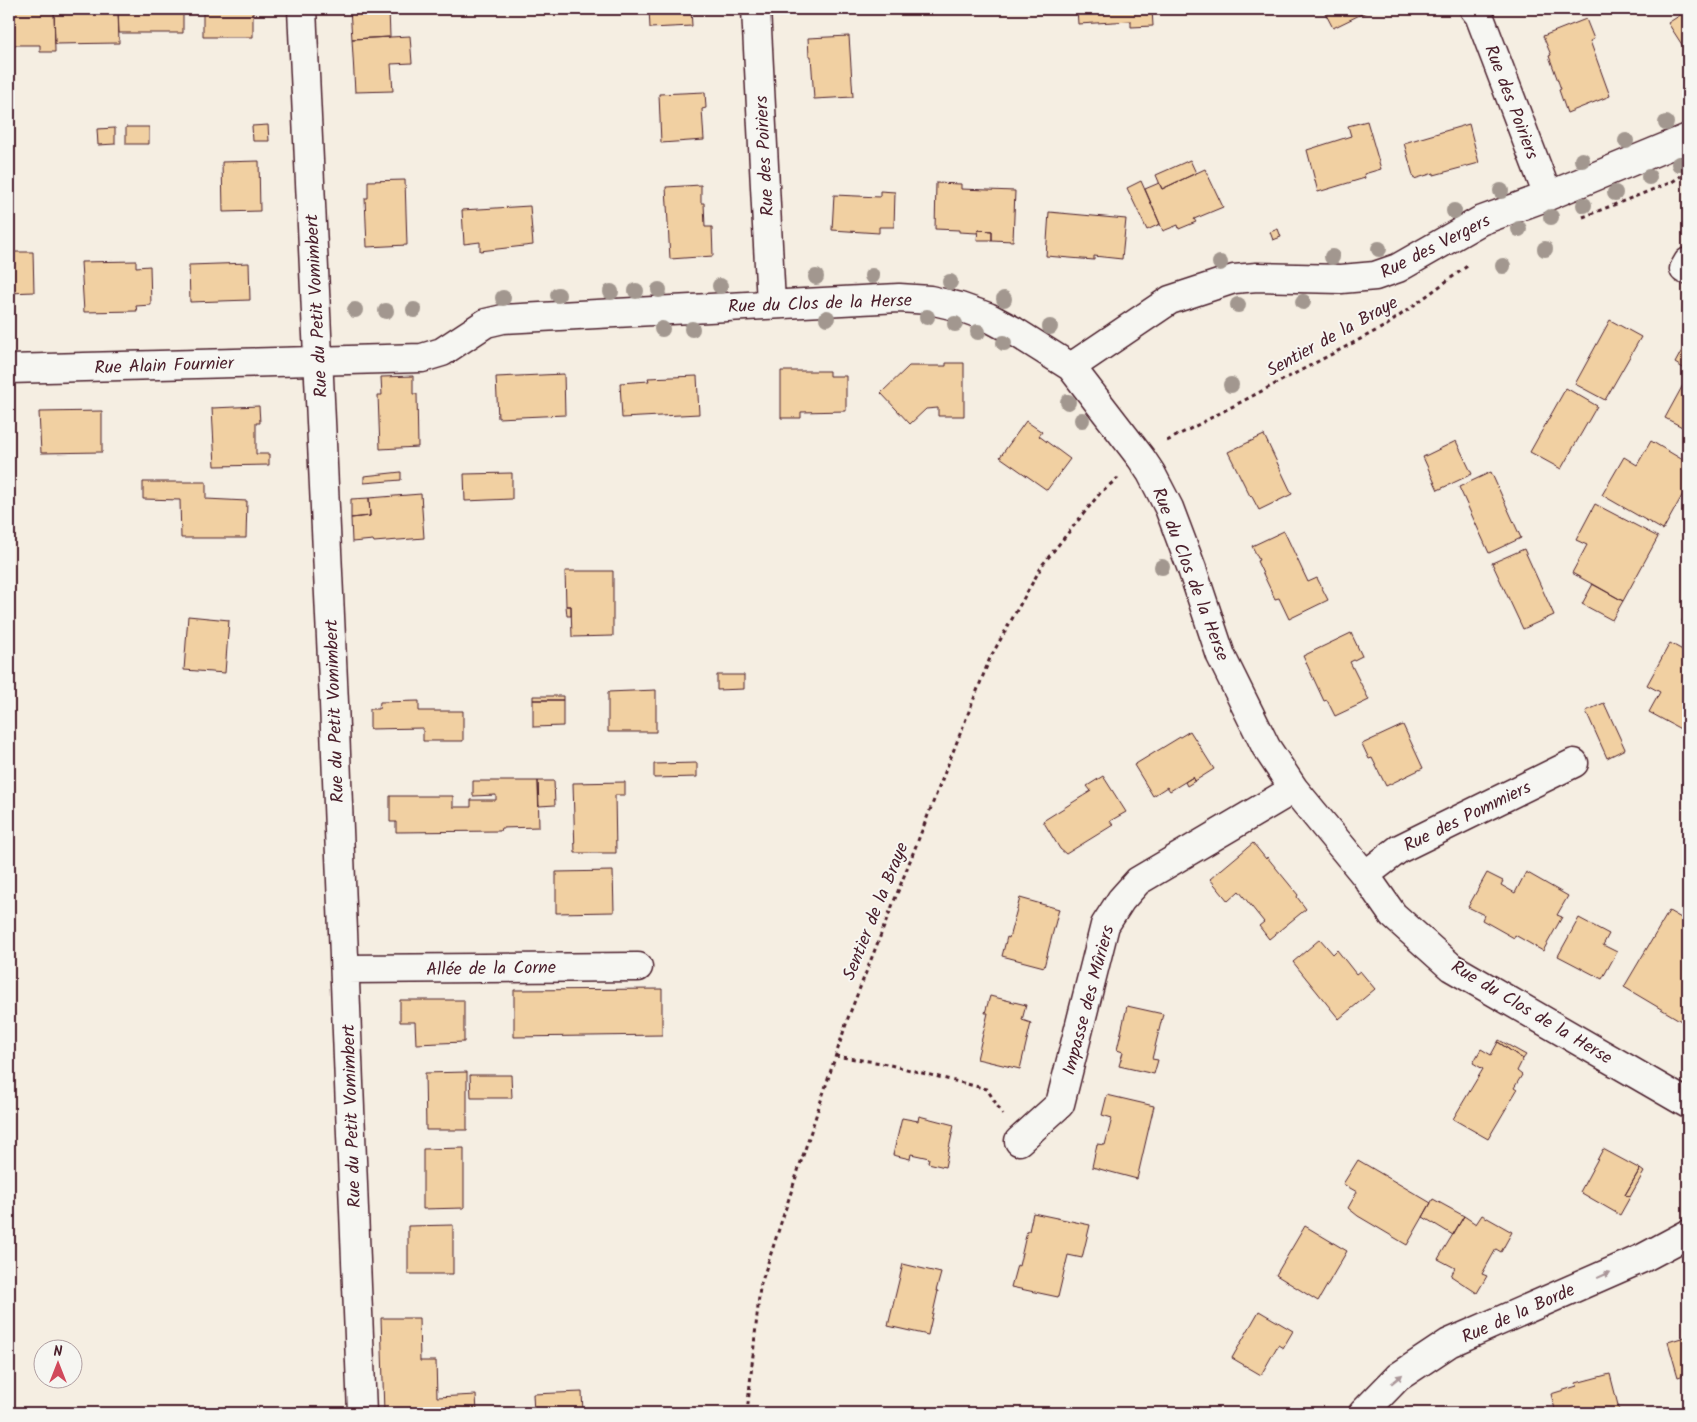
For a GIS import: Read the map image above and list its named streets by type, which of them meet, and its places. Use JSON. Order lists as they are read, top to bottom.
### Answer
{
  "streets": {
    "street": [
      "Rue des Poiriers",
      "Rue des Vergers",
      "Rue du Clos de la Herse",
      "Rue du Petit Vomimbert",
      "Rue Alain Fournier",
      "Rue des Pommiers",
      "Allée de la Corne",
      "Impasse des Mûriers",
      "Rue de la Borde"
    ],
    "path": ["Sentier de la Braye"]
  },
  "crossings": [
    ["Rue des Poiriers", "Rue des Vergers"],
    ["Rue des Poiriers", "Rue du Clos de la Herse"],
    ["Rue des Vergers", "Rue du Clos de la Herse"],
    ["Rue du Clos de la Herse", "Rue du Petit Vomimbert"],
    ["Rue du Clos de la Herse", "Rue Alain Fournier"],
    ["Rue du Clos de la Herse", "Rue des Pommiers"],
    ["Rue du Clos de la Herse", "Impasse des Mûriers"],
    ["Rue du Petit Vomimbert", "Rue Alain Fournier"],
    ["Rue du Petit Vomimbert", "Allée de la Corne"]
  ],
  "one_way": ["Rue de la Borde"],
  "north": "top"
}
